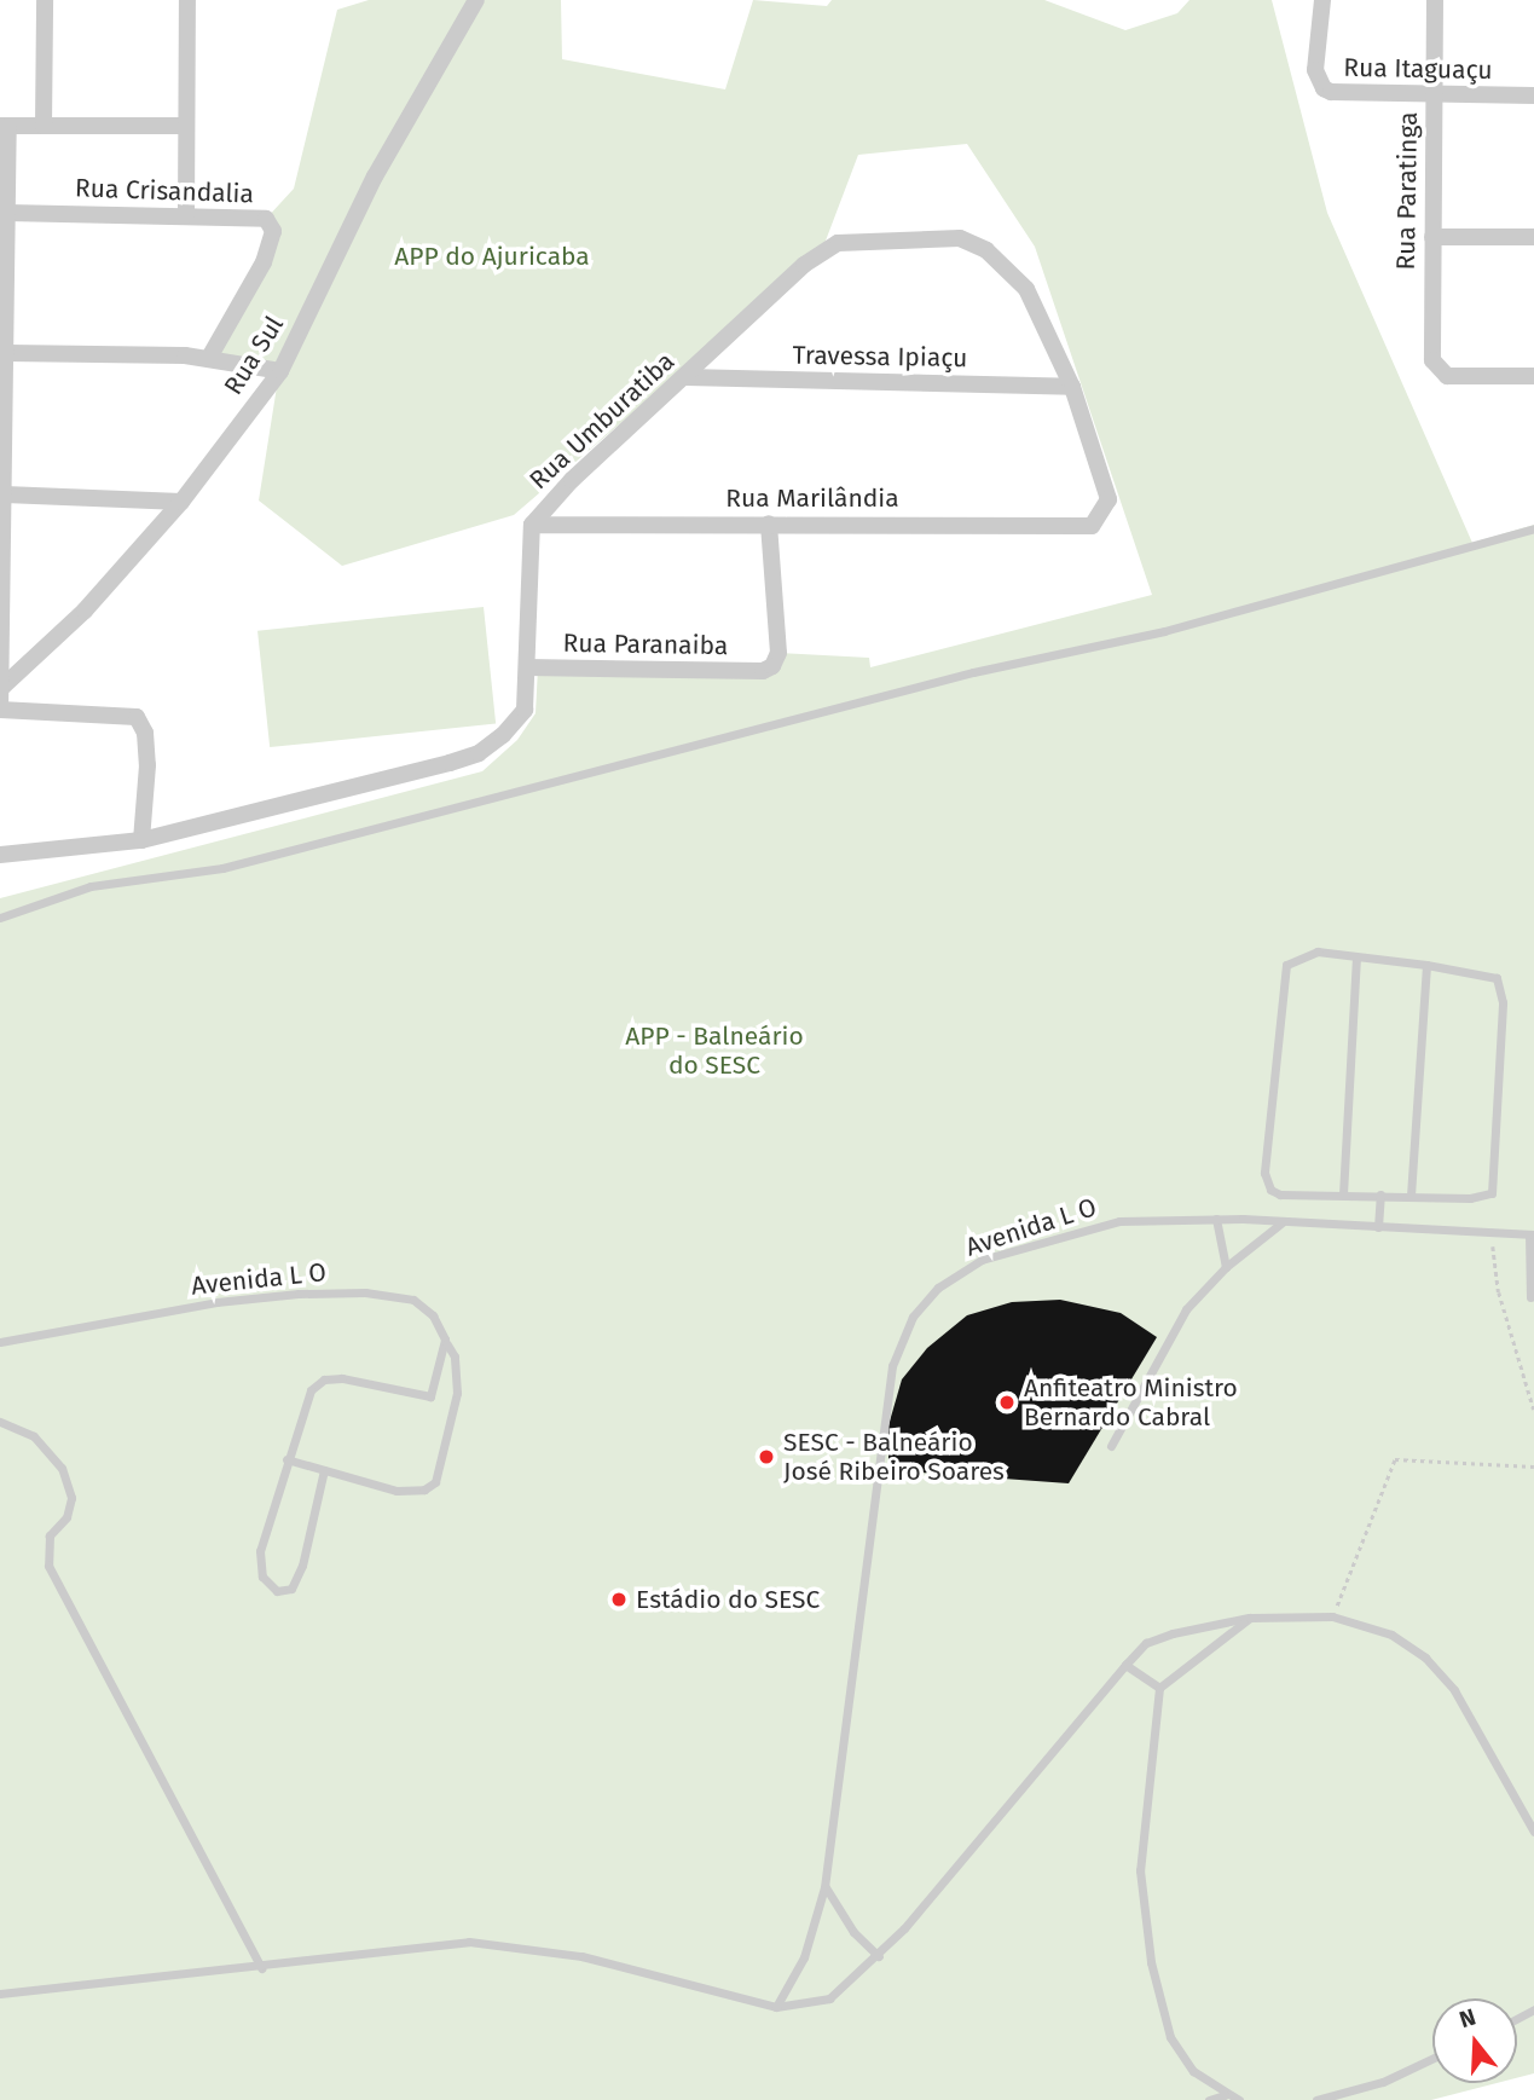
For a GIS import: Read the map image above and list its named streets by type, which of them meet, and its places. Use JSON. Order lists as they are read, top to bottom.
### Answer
{
  "streets": {
    "street": [
      "Rua Itaguaçu",
      "Rua Crisandalia",
      "Rua Paratinga",
      "Rua Sul",
      "Travessa Ipiaçu",
      "Rua Umburatiba",
      "Rua Marilândia",
      "Rua Paranaiba"
    ],
    "lane": ["Avenida L O"]
  },
  "crossings": [
    ["Rua Itaguaçu", "Rua Paratinga"],
    ["Travessa Ipiaçu", "Rua Umburatiba"],
    ["Rua Umburatiba", "Rua Marilândia"],
    ["Rua Umburatiba", "Rua Paranaiba"],
    ["Rua Marilândia", "Rua Paranaiba"]
  ],
  "parks": ["APP do Ajuricaba", "APP - Balneário do SESC"],
  "places": ["Anfiteatro Ministro Bernardo Cabral", "SESC - Balneário José Ribeiro Soares", "Estádio do SESC"],
  "north": "top"
}
